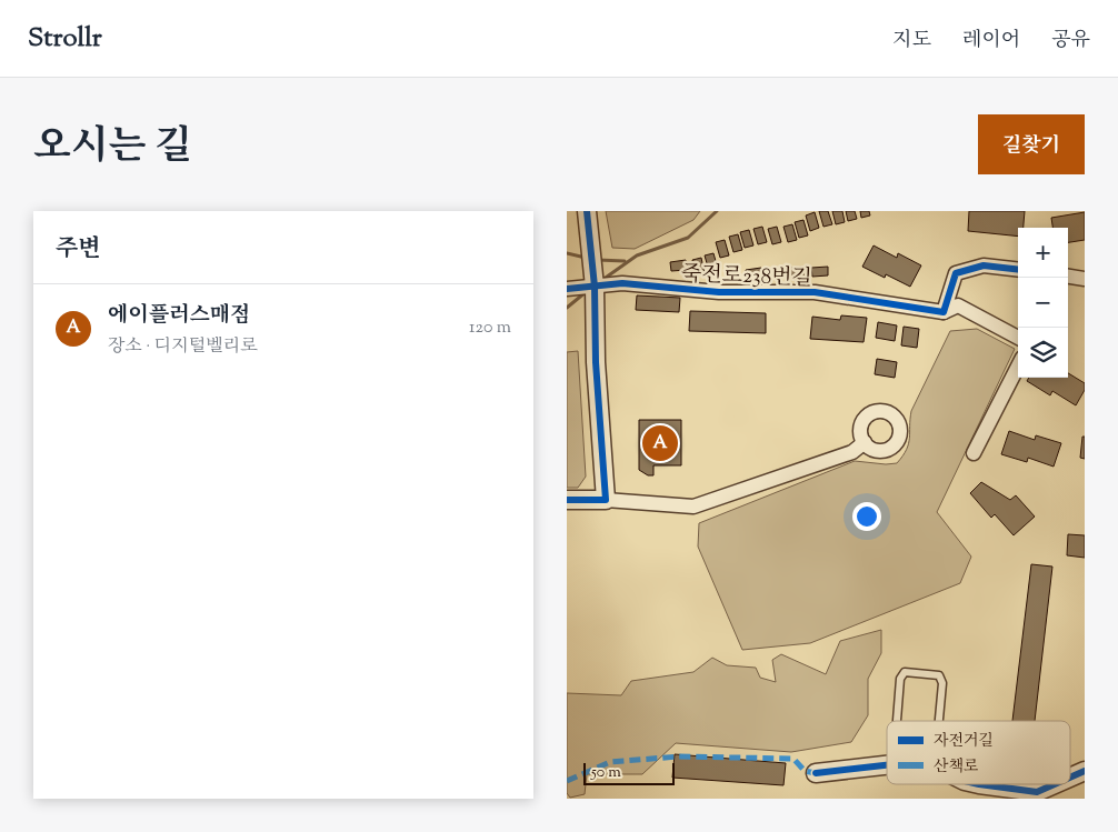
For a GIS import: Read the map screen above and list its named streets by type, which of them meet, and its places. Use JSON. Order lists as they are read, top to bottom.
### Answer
{
  "streets": {
    "street": ["죽전로238번길"]
  },
  "legend": ["자전거길", "산책로"],
  "scale_bar": "50 m",
  "page": {
    "header": "Strollr",
    "nav": ["지도", "레이어", "공유"],
    "title": "오시는 길",
    "buttons": "길찾기",
    "heading": "주변",
    "map_buttons": ["+", "−"],
    "list": [
      {
        "mark": "A",
        "name": "에이플러스매점",
        "note": "장소 · 디지털벨리로",
        "value": "120 m"
      }
    ],
    "pins": "A",
    "scale": "50 m"
  }
}
